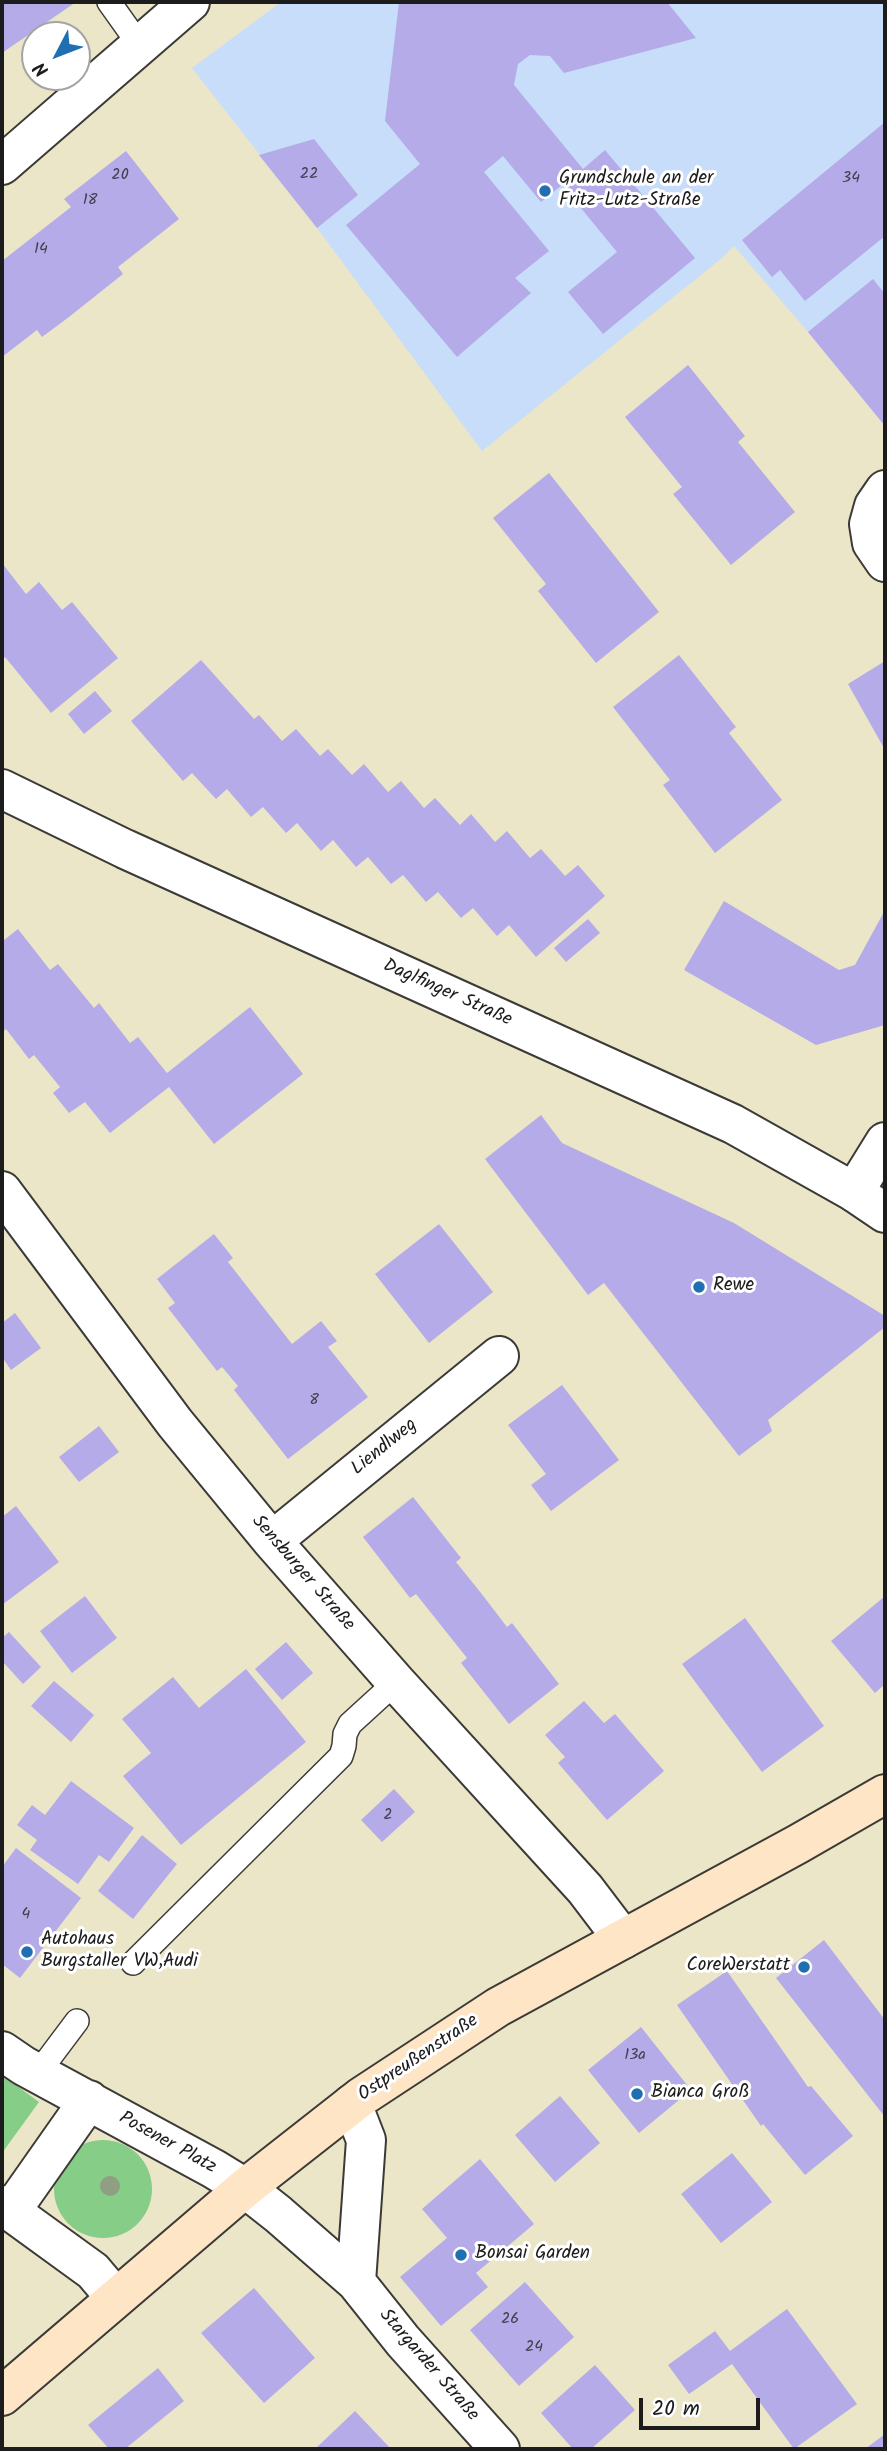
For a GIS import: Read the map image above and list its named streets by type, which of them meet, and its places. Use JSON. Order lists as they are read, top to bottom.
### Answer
{
  "streets": {
    "main road": ["Ostpreußenstraße"],
    "street": [
      "Daglfinger Straße",
      "Liendlweg",
      "Sensburger Straße",
      "Posener Platz",
      "Stargarder Straße"
    ]
  },
  "crossings": [
    ["Liendlweg", "Sensburger Straße"],
    ["Sensburger Straße", "Ostpreußenstraße"],
    ["Ostpreußenstraße", "Posener Platz"],
    ["Ostpreußenstraße", "Stargarder Straße"],
    ["Posener Platz", "Stargarder Straße"]
  ],
  "places": [
    "Grundschule an der Fritz-Lutz-Straße",
    "Rewe",
    "Autohaus Burgstaller VW,Audi",
    "CoreWerstatt",
    "Bianca Groß",
    "Bonsai Garden"
  ],
  "house_numbers": [
    "22",
    "20",
    "34",
    "18",
    "14",
    "8",
    "2",
    "4",
    "13a",
    "26",
    "24"
  ],
  "scale_bar": "20 m",
  "north": "bottom left"
}
